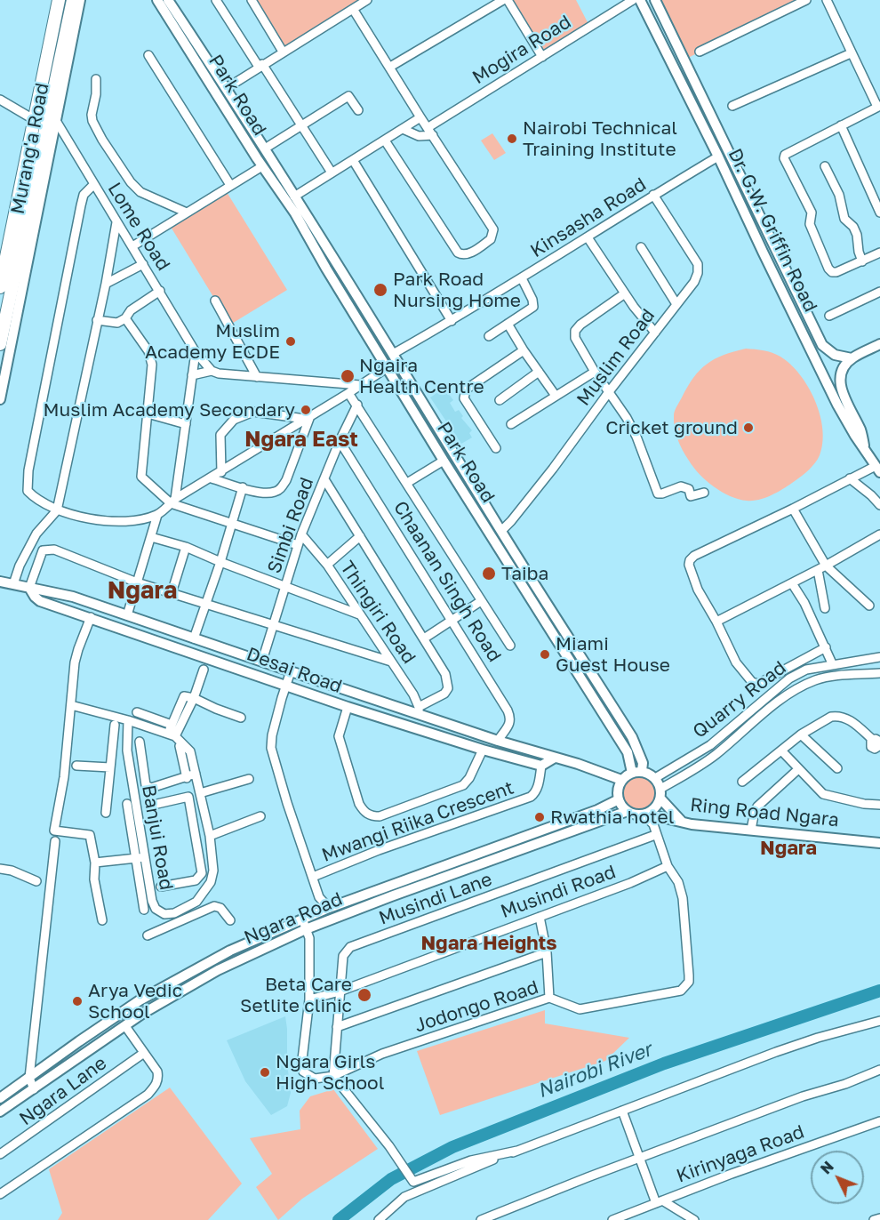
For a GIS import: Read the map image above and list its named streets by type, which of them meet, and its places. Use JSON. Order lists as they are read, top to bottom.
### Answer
{
  "streets": {
    "highway": ["Murang'a Road"],
    "main road": [
      "Park Road",
      "Dr. G.W. Griffin Road",
      "Desai Road",
      "Ring Road Ngara",
      "Ngara Road"
    ],
    "street": [
      "Mogira Road",
      "Kinsasha Road",
      "Lome Road",
      "Muslim Road",
      "Simbi Road",
      "Chaanan Singh Road",
      "Thingiri Road",
      "Quarry Road",
      "Mwangi Riika Crescent",
      "Banjui Road",
      "Musindi Road",
      "Musindi Lane",
      "Jodongo Road",
      "Ngara Lane",
      "Kirinyaga Road"
    ]
  },
  "crossings": [
    ["Park Road", "Kinsasha Road"],
    ["Park Road", "Muslim Road"],
    ["Park Road", "Desai Road"],
    ["Park Road", "Quarry Road"],
    ["Park Road", "Ring Road Ngara"],
    ["Park Road", "Ngara Road"],
    ["Murang'a Road", "Lome Road"],
    ["Kinsasha Road", "Dr. G.W. Griffin Road"],
    ["Kinsasha Road", "Muslim Road"],
    ["Simbi Road", "Chaanan Singh Road"],
    ["Simbi Road", "Thingiri Road"],
    ["Simbi Road", "Desai Road"],
    ["Chaanan Singh Road", "Desai Road"],
    ["Thingiri Road", "Desai Road"],
    ["Desai Road", "Quarry Road"],
    ["Desai Road", "Ring Road Ngara"],
    ["Desai Road", "Mwangi Riika Crescent"],
    ["Desai Road", "Ngara Road"],
    ["Quarry Road", "Ring Road Ngara"],
    ["Quarry Road", "Ngara Road"],
    ["Ring Road Ngara", "Ngara Road"],
    ["Musindi Road", "Musindi Lane"],
    ["Musindi Road", "Jodongo Road"],
    ["Musindi Lane", "Jodongo Road"],
    ["Ngara Road", "Jodongo Road"]
  ],
  "districts": [
    "Ngara East",
    "Ngara",
    "Ngara",
    "Ngara Heights"
  ],
  "water": ["Nairobi River"],
  "places": [
    "Nairobi Technical Training Institute",
    "Park Road Nursing Home",
    "Muslim Academy ECDE",
    "Ngaira Health Centre",
    "Muslim Academy Secondary",
    "Cricket ground",
    "Taiba",
    "Miami Guest House",
    "Rwathia hotel",
    "Beta Care Setlite clinic",
    "Arya Vedic School",
    "Ngara Girls High School"
  ],
  "north": "top left"
}
